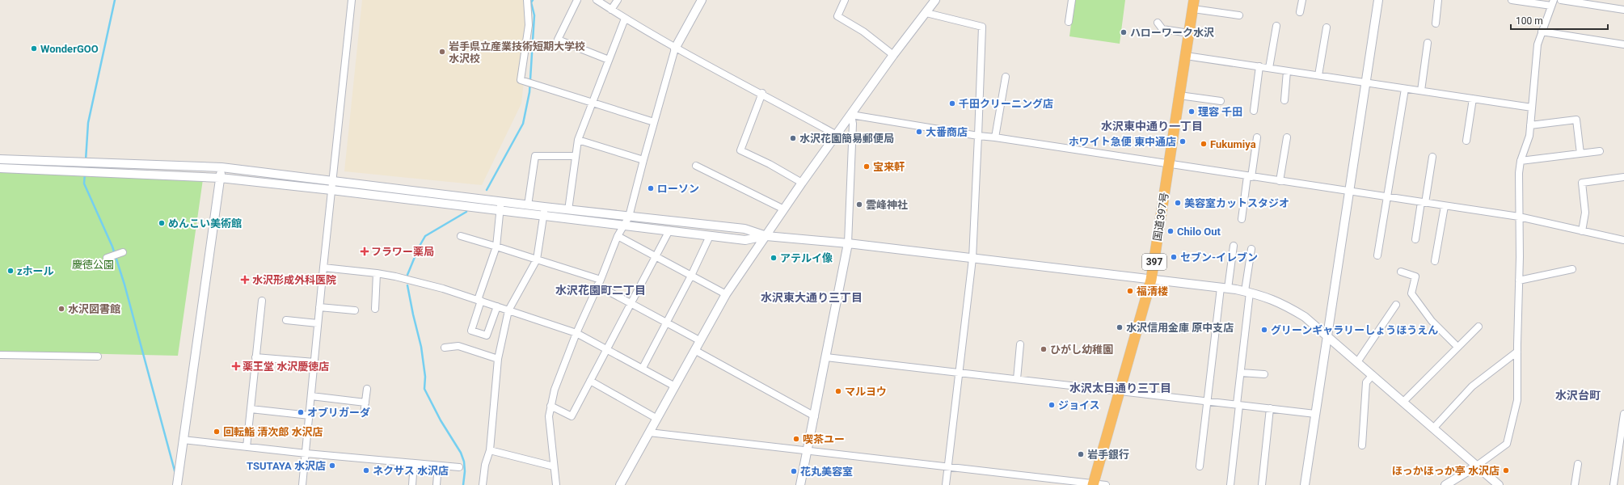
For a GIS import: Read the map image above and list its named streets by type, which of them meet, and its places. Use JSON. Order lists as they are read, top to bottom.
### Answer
{
  "streets": {
    "highway": ["国道397号", "397"]
  },
  "districts": [
    "水沢東中通り一丁目",
    "水沢花園町二丁目",
    "水沢東大通り三丁目",
    "水沢太日通り三丁目",
    "水沢台町"
  ],
  "parks": ["慶徳公園"],
  "places": {
    "other": [
      "ハローワーク水沢",
      "WonderGOO",
      "岩手県立産業技術短期大学校 水沢校",
      "千田クリーニング店",
      "理容 千田",
      "大番商店",
      "水沢花園簡易郵便局",
      "ホワイト急便 東中通店",
      "Fukumiya",
      "宝来軒",
      "ローソン",
      "美容室カットスタジオ",
      "雲峰神社",
      "めんこい美術館",
      "Chilo Out",
      "セブン-イレブン",
      "アテルイ像",
      "zホール",
      "福清楼",
      "水沢図書館",
      "水沢信用金庫 原中支店",
      "グリーンギャラリーしょうほうえん",
      "ひがし幼稚園",
      "マルヨウ",
      "ジョイス",
      "オブリガーダ",
      "回転鮨 清次郎 水沢店",
      "喫茶ユー",
      "岩手銀行",
      "TSUTAYA 水沢店",
      "ネクサス 水沢店",
      "ほっかほっか亭 水沢店",
      "花丸美容室"
    ],
    "health": ["フラワー薬局", "水沢形成外科医院", "薬王堂 水沢慶徳店"]
  },
  "scale_bar": "100 m"
}
